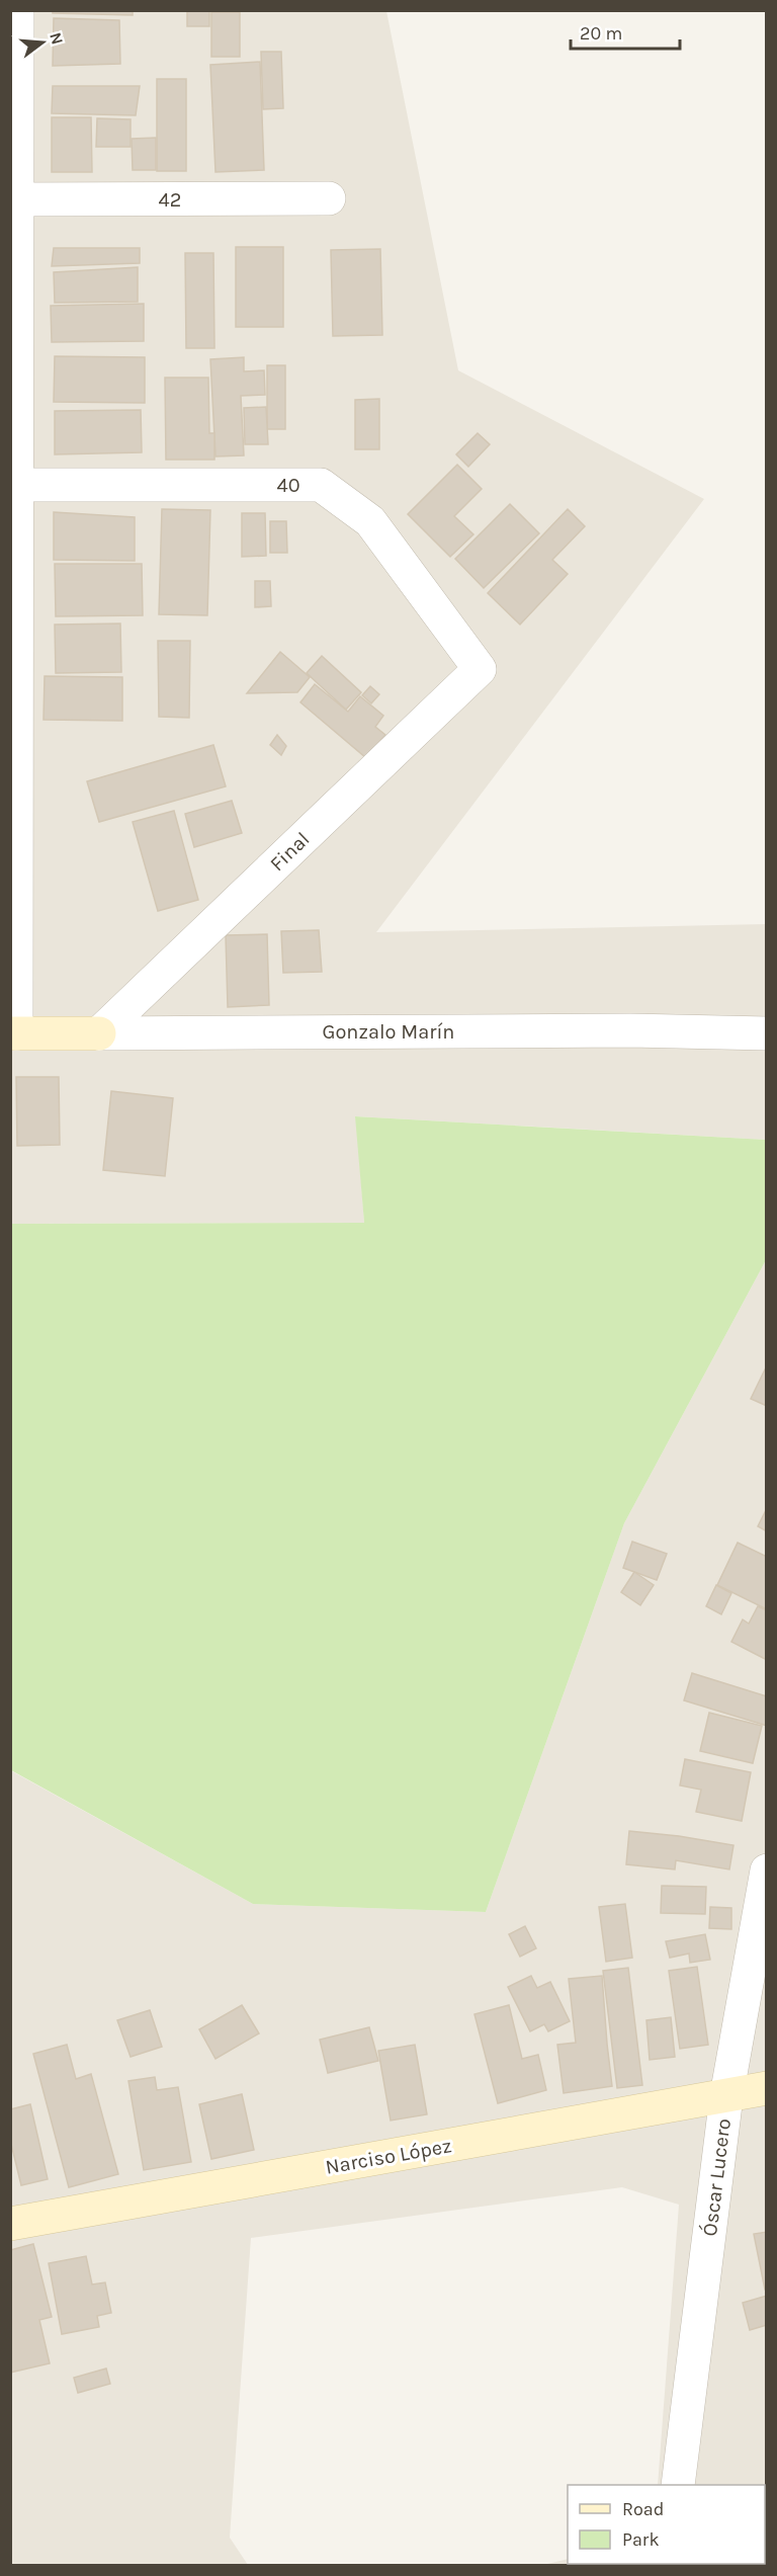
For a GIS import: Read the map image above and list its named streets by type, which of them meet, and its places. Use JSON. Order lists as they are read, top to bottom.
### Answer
{
  "streets": {
    "street": [
      "42",
      "40",
      "Final",
      "Gonzalo Marín",
      "Narciso López",
      "Óscar Lucero"
    ]
  },
  "crossings": [
    ["40", "Final"],
    ["Final", "Gonzalo Marín"],
    ["Narciso López", "Óscar Lucero"]
  ],
  "legend": ["Road", "Park"],
  "scale_bar": "20 m",
  "north": "right"
}
